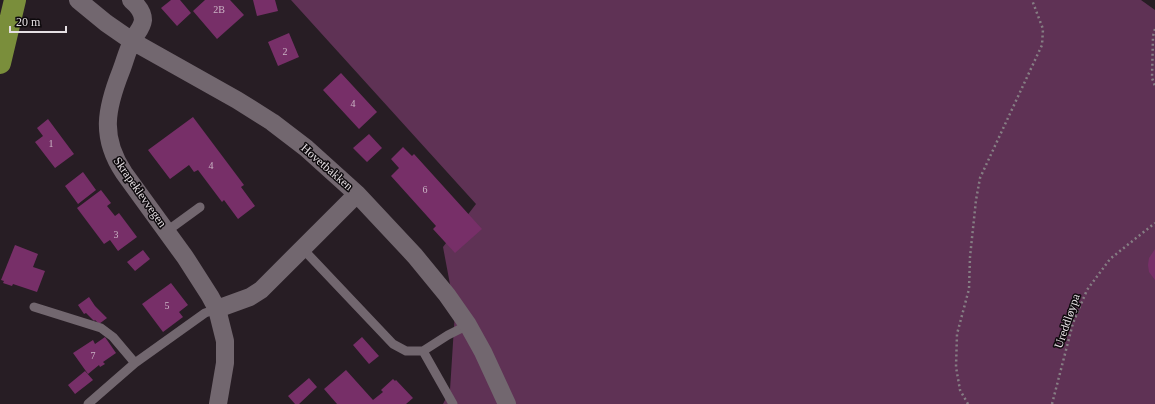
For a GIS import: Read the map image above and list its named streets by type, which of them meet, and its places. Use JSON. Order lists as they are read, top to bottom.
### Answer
{
  "streets": {
    "street": ["Hovetbakken", "Skrapeklevvegen"],
    "path": ["Ureddløypa"]
  },
  "crossings": [
    ["Hovetbakken", "Skrapeklevvegen"]
  ],
  "house_numbers": [
    "2B",
    "2",
    "4",
    "1",
    "4",
    "6",
    "3",
    "5",
    "7"
  ],
  "scale_bar": "20 m"
}
